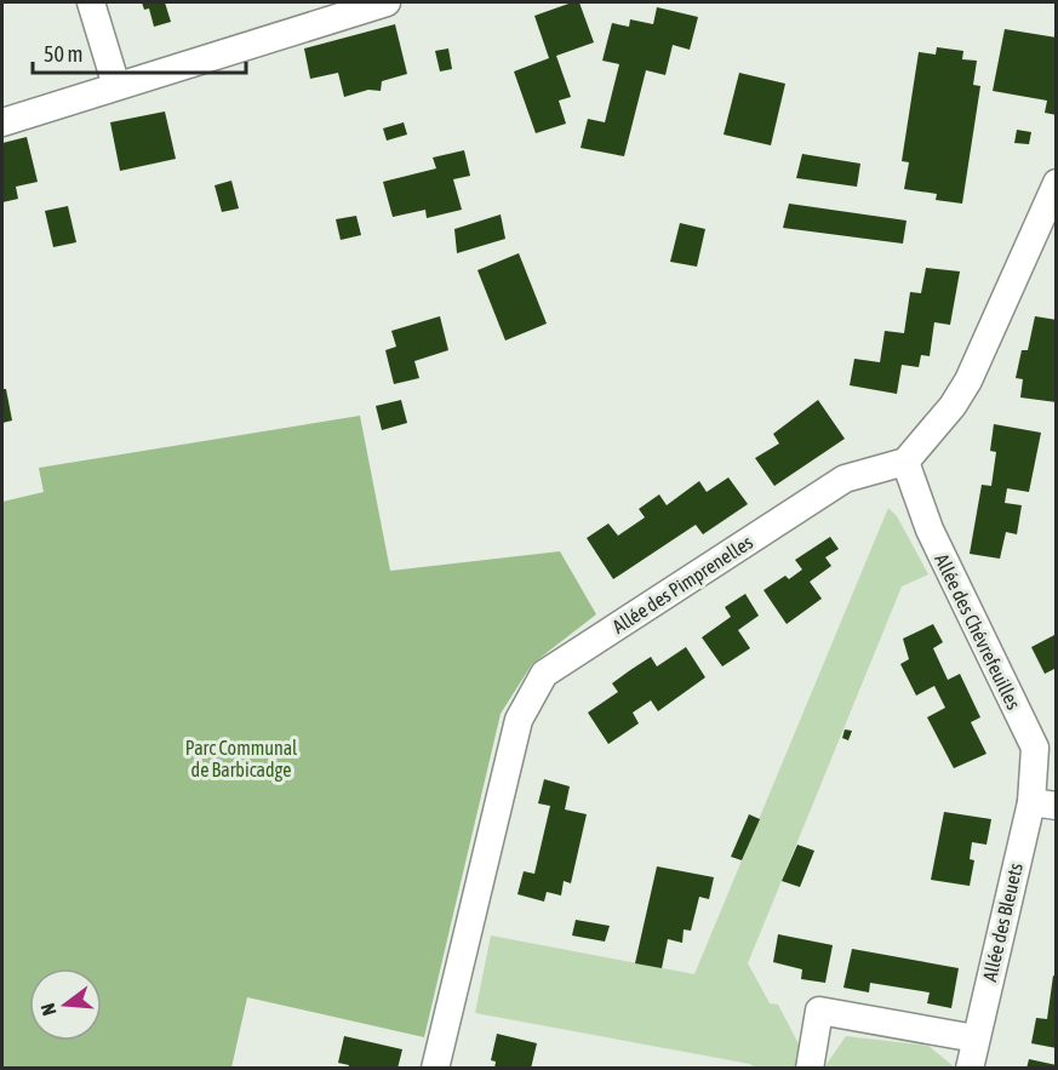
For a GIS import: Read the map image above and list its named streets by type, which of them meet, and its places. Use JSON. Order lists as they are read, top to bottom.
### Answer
{
  "streets": {
    "street": ["Allée des Pimprenelles", "Allée des Chévrefeuilles", "Allée des Bleuets"]
  },
  "crossings": [
    ["Allée des Pimprenelles", "Allée des Chévrefeuilles"],
    ["Allée des Chévrefeuilles", "Allée des Bleuets"]
  ],
  "parks": ["Parc Communal de Barbicadge"],
  "scale_bar": "50 m",
  "north": "left"
}
